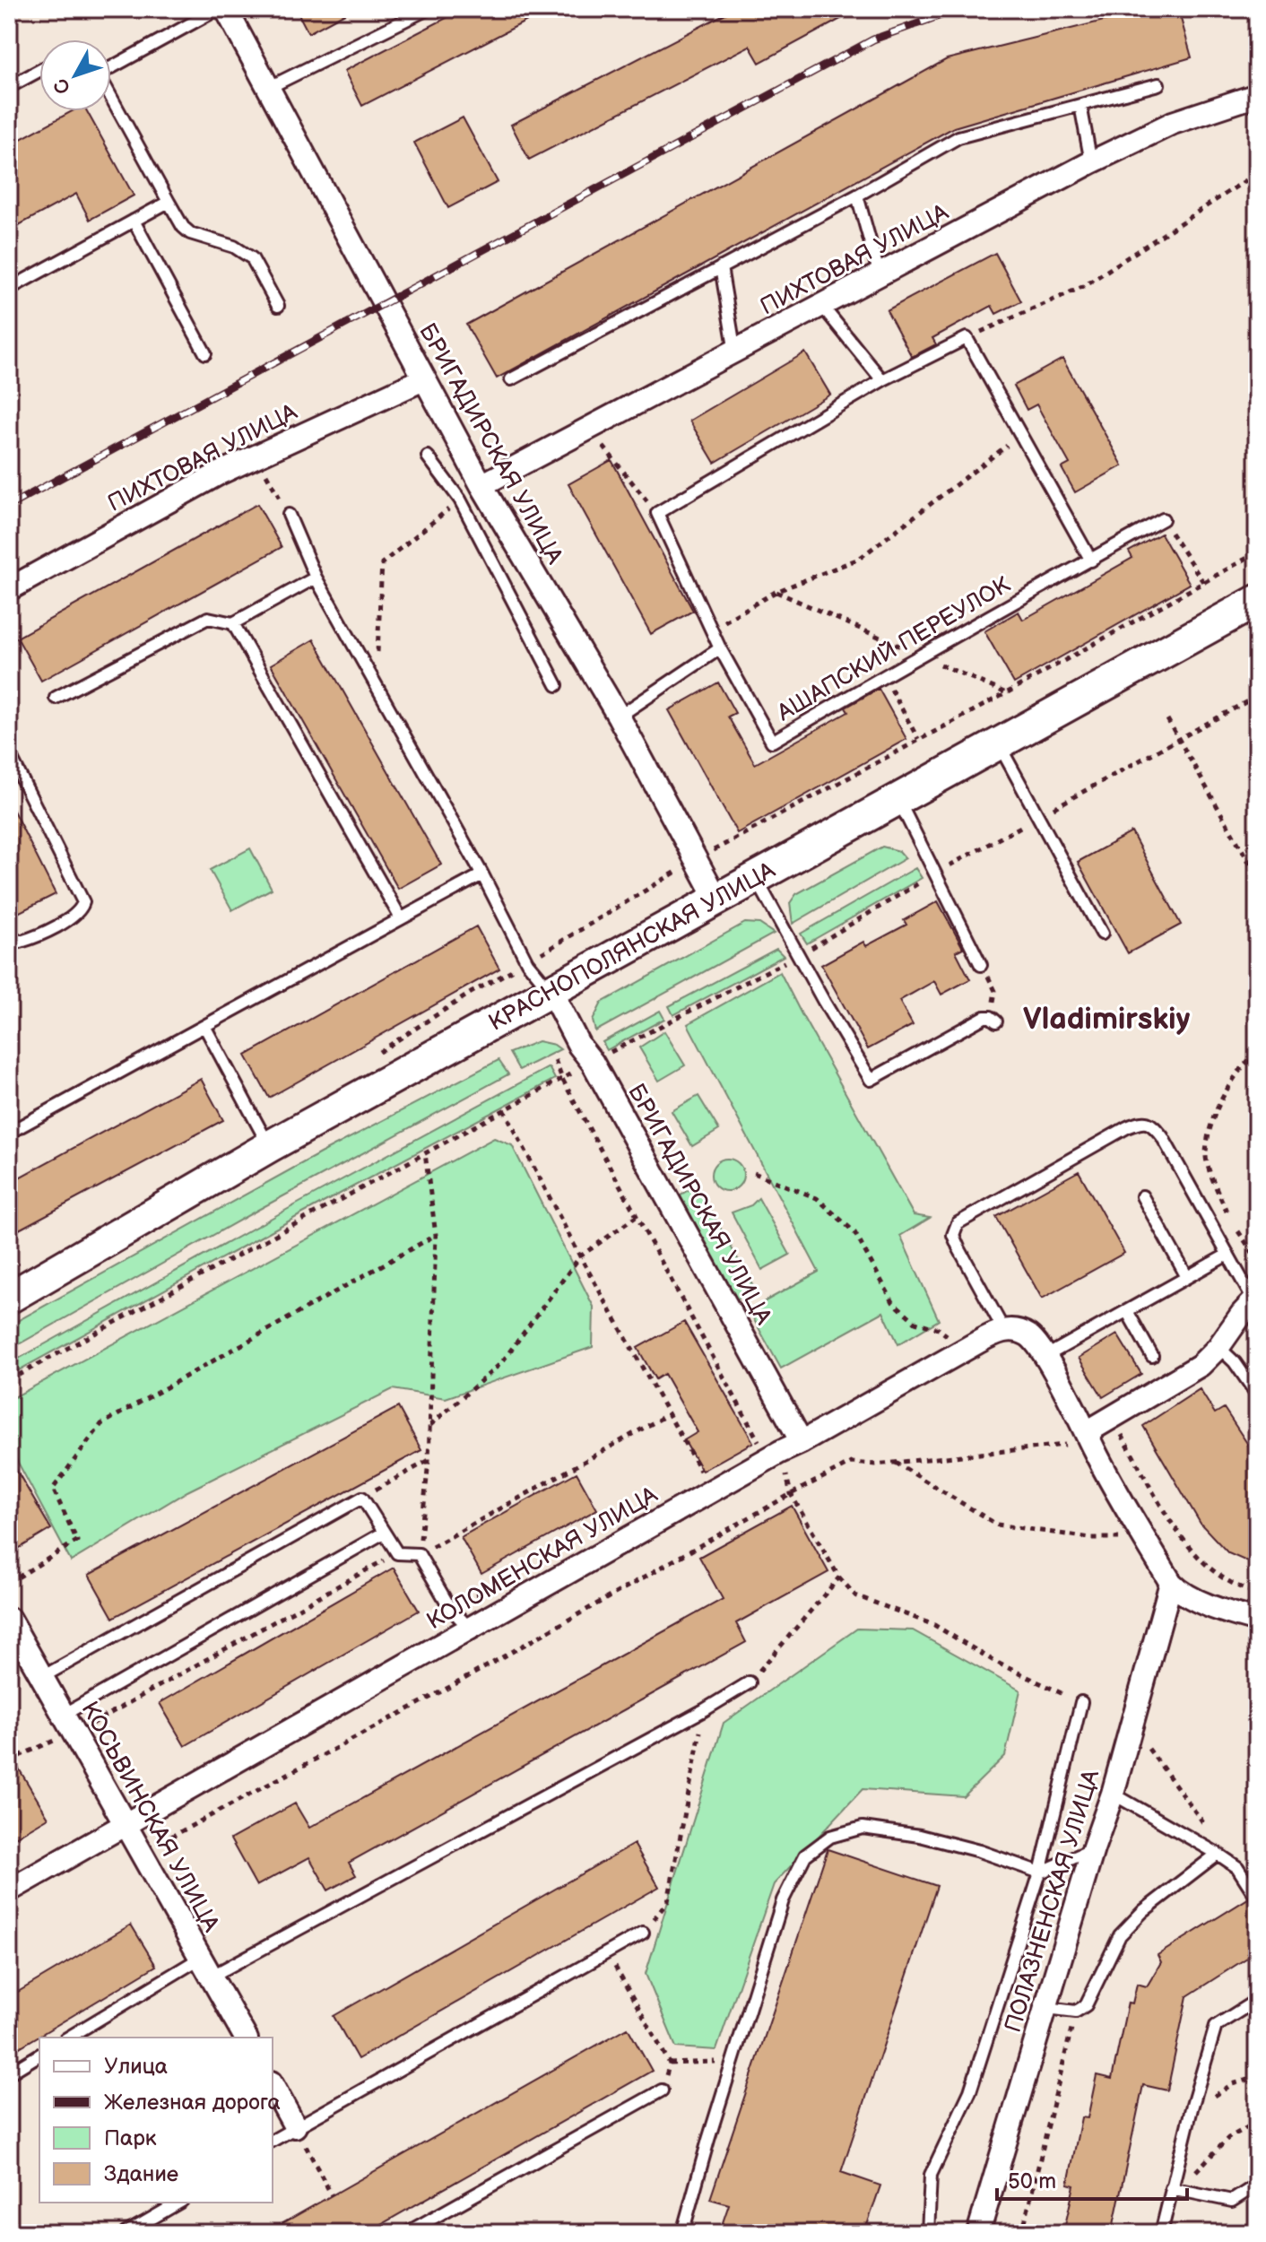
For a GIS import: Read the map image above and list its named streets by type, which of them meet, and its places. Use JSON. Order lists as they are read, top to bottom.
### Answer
{
  "streets": {
    "main road": ["КРАСНОПОЛЯНСКАЯ УЛИЦА"],
    "street": [
      "ПИХТОВАЯ УЛИЦА",
      "БРИГАДИРСКАЯ УЛИЦА",
      "КОЛОМЕНСКАЯ УЛИЦА",
      "КОСЬВИНСКАЯ УЛИЦА",
      "ПОЛАЗНЕНСКАЯ УЛИЦА"
    ],
    "lane": ["АШАПСКИЙ ПЕРЕУЛОК"]
  },
  "crossings": [
    ["ПИХТОВАЯ УЛИЦА", "БРИГАДИРСКАЯ УЛИЦА"],
    ["БРИГАДИРСКАЯ УЛИЦА", "КРАСНОПОЛЯНСКАЯ УЛИЦА"],
    ["БРИГАДИРСКАЯ УЛИЦА", "КОЛОМЕНСКАЯ УЛИЦА"],
    ["КОЛОМЕНСКАЯ УЛИЦА", "КОСЬВИНСКАЯ УЛИЦА"]
  ],
  "districts": ["Vladimirskiy"],
  "legend": [
    "Улица",
    "Железная дорога",
    "Парк",
    "Здание"
  ],
  "scale_bar": "50 m",
  "north": "bottom left"
}
